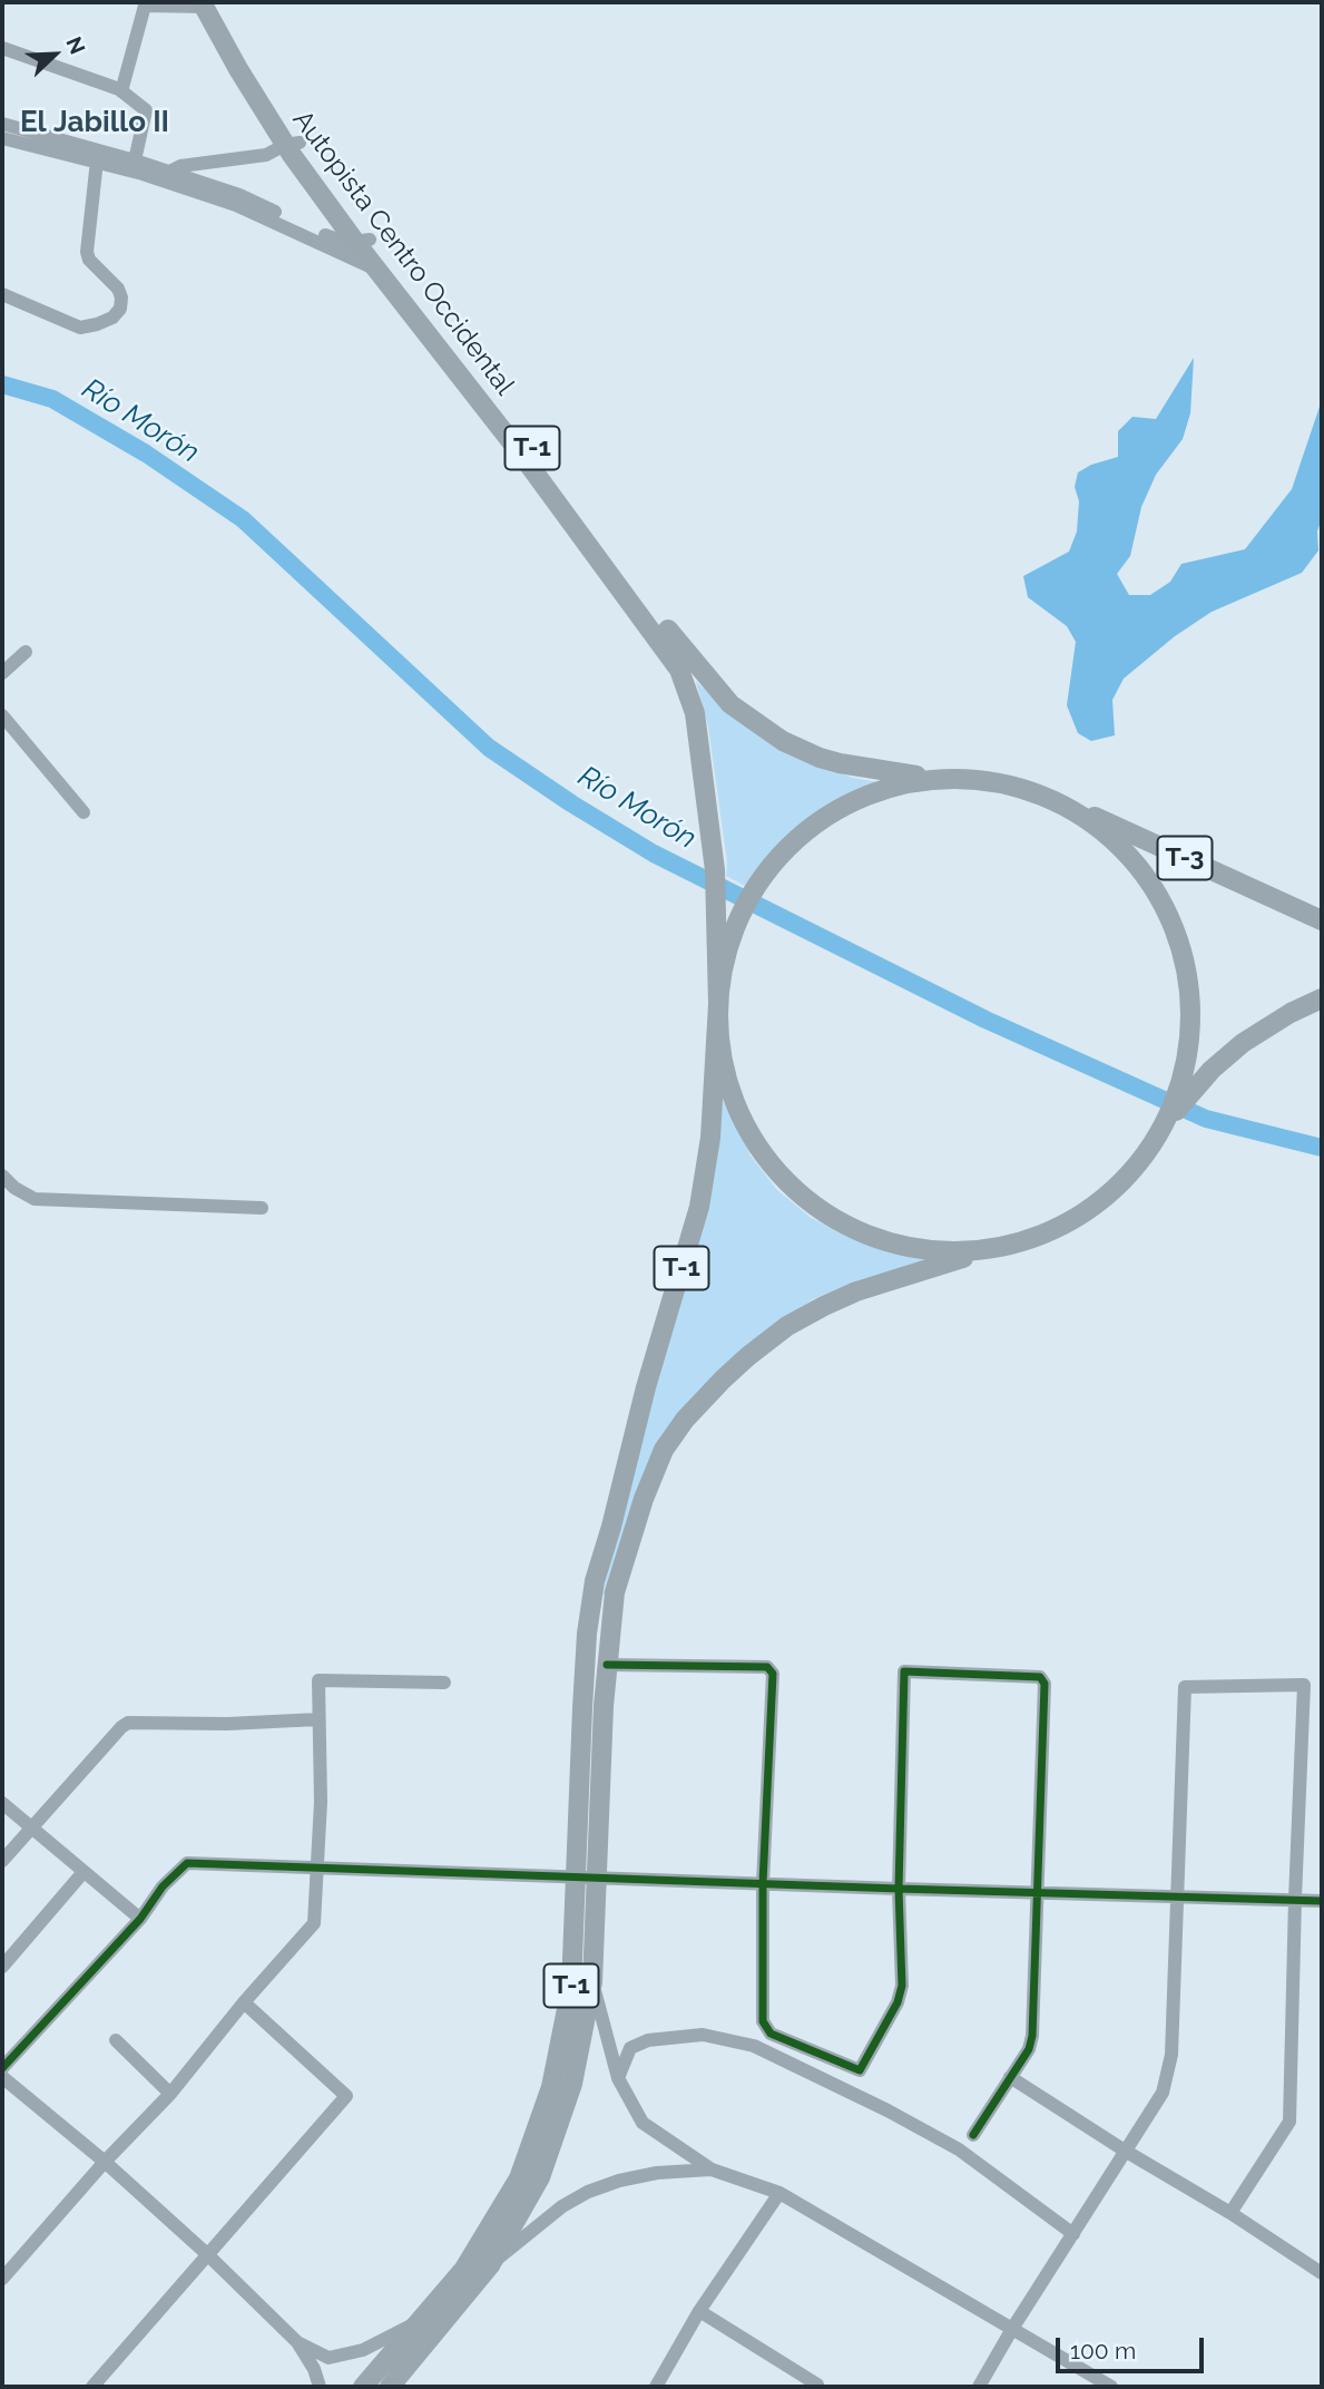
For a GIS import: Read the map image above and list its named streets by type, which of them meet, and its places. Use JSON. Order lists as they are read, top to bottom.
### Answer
{
  "streets": {
    "highway": ["Autopista Centro Occidental", "T-1", "T-3"]
  },
  "crossings": [
    ["Autopista Centro Occidental", "T-1"],
    ["T-1", "T-3"]
  ],
  "districts": ["El Jabillo II"],
  "water": ["Río Morón"],
  "scale_bar": "100 m",
  "north": "top right"
}
